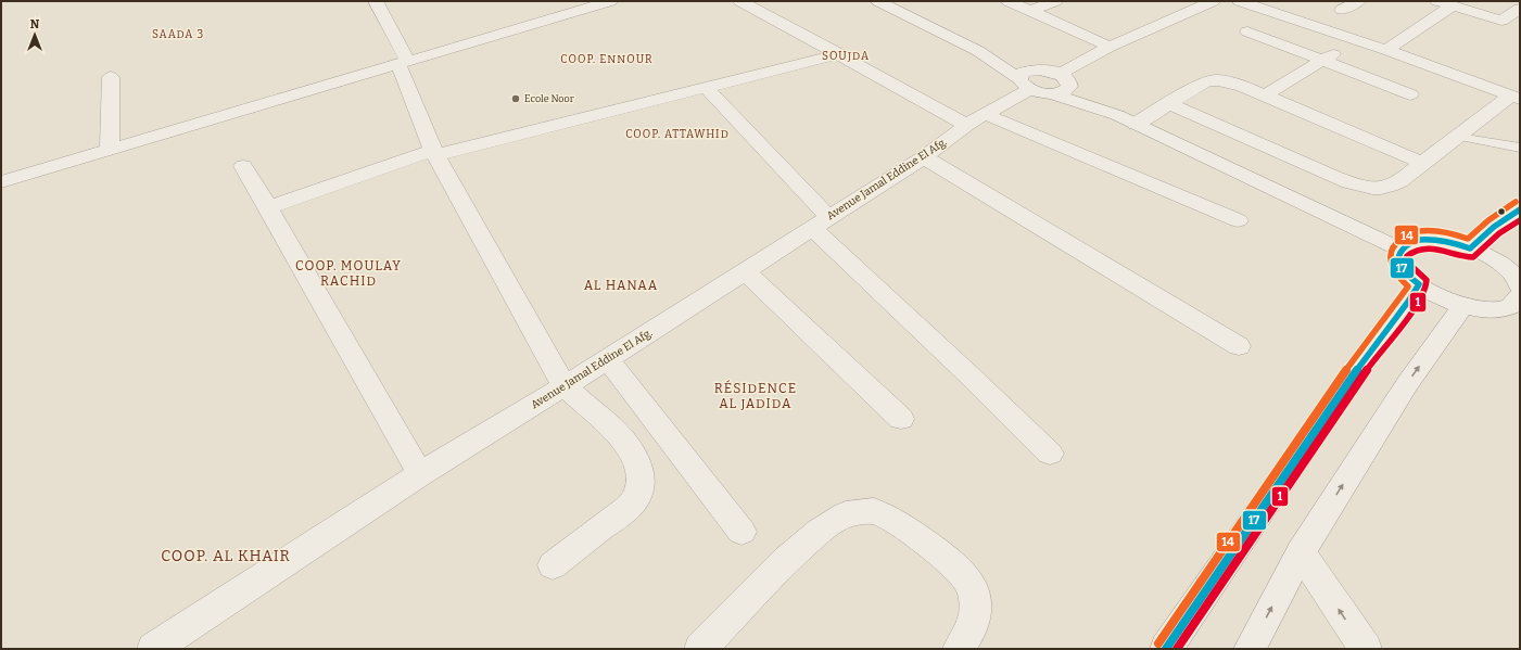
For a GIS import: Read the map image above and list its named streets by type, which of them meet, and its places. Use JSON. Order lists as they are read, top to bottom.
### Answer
{
  "streets": {
    "street": ["Avenue Jamal Eddine El Afg."]
  },
  "districts": [
    "SAADA 3",
    "SOUJDA",
    "COOP. ENNOUR",
    "COOP. ATTAWHID",
    "COOP. MOULAY RACHID",
    "AL HANAA",
    "RÉSIDENCE AL JADIDA",
    "COOP. AL KHAIR"
  ],
  "places": ["Ecole Noor"],
  "lines": ["transit line 14", "transit line 17", "transit line 1"],
  "north": "top"
}
